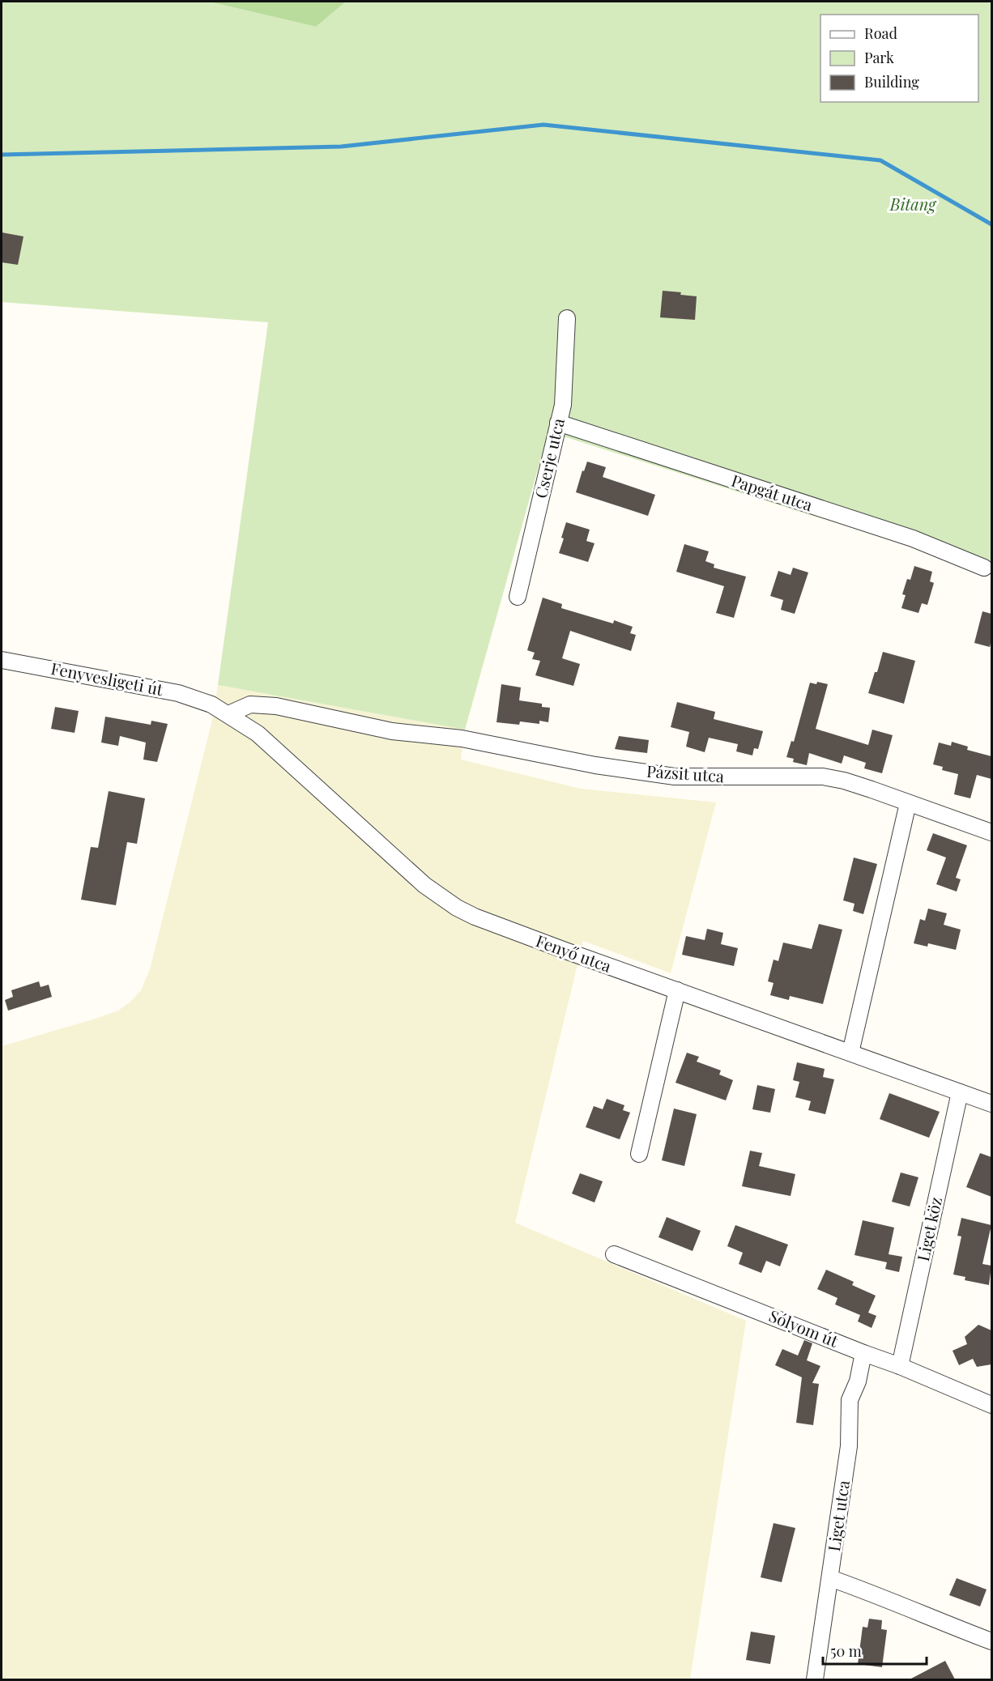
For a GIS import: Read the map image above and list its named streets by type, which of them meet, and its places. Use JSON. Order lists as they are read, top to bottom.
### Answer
{
  "streets": {
    "street": [
      "Cserje utca",
      "Papgát utca",
      "Fenyvesligeti út",
      "Pázsit utca",
      "Fenyő utca",
      "Liget köz",
      "Sólyom út",
      "Liget utca"
    ]
  },
  "crossings": [
    ["Cserje utca", "Papgát utca"],
    ["Fenyvesligeti út", "Fenyő utca"],
    ["Pázsit utca", "Fenyő utca"],
    ["Fenyő utca", "Liget köz"],
    ["Liget köz", "Sólyom út"],
    ["Sólyom út", "Liget utca"]
  ],
  "parks": ["Bitang"],
  "legend": ["Road", "Park", "Building"],
  "scale_bar": "50 m"
}
